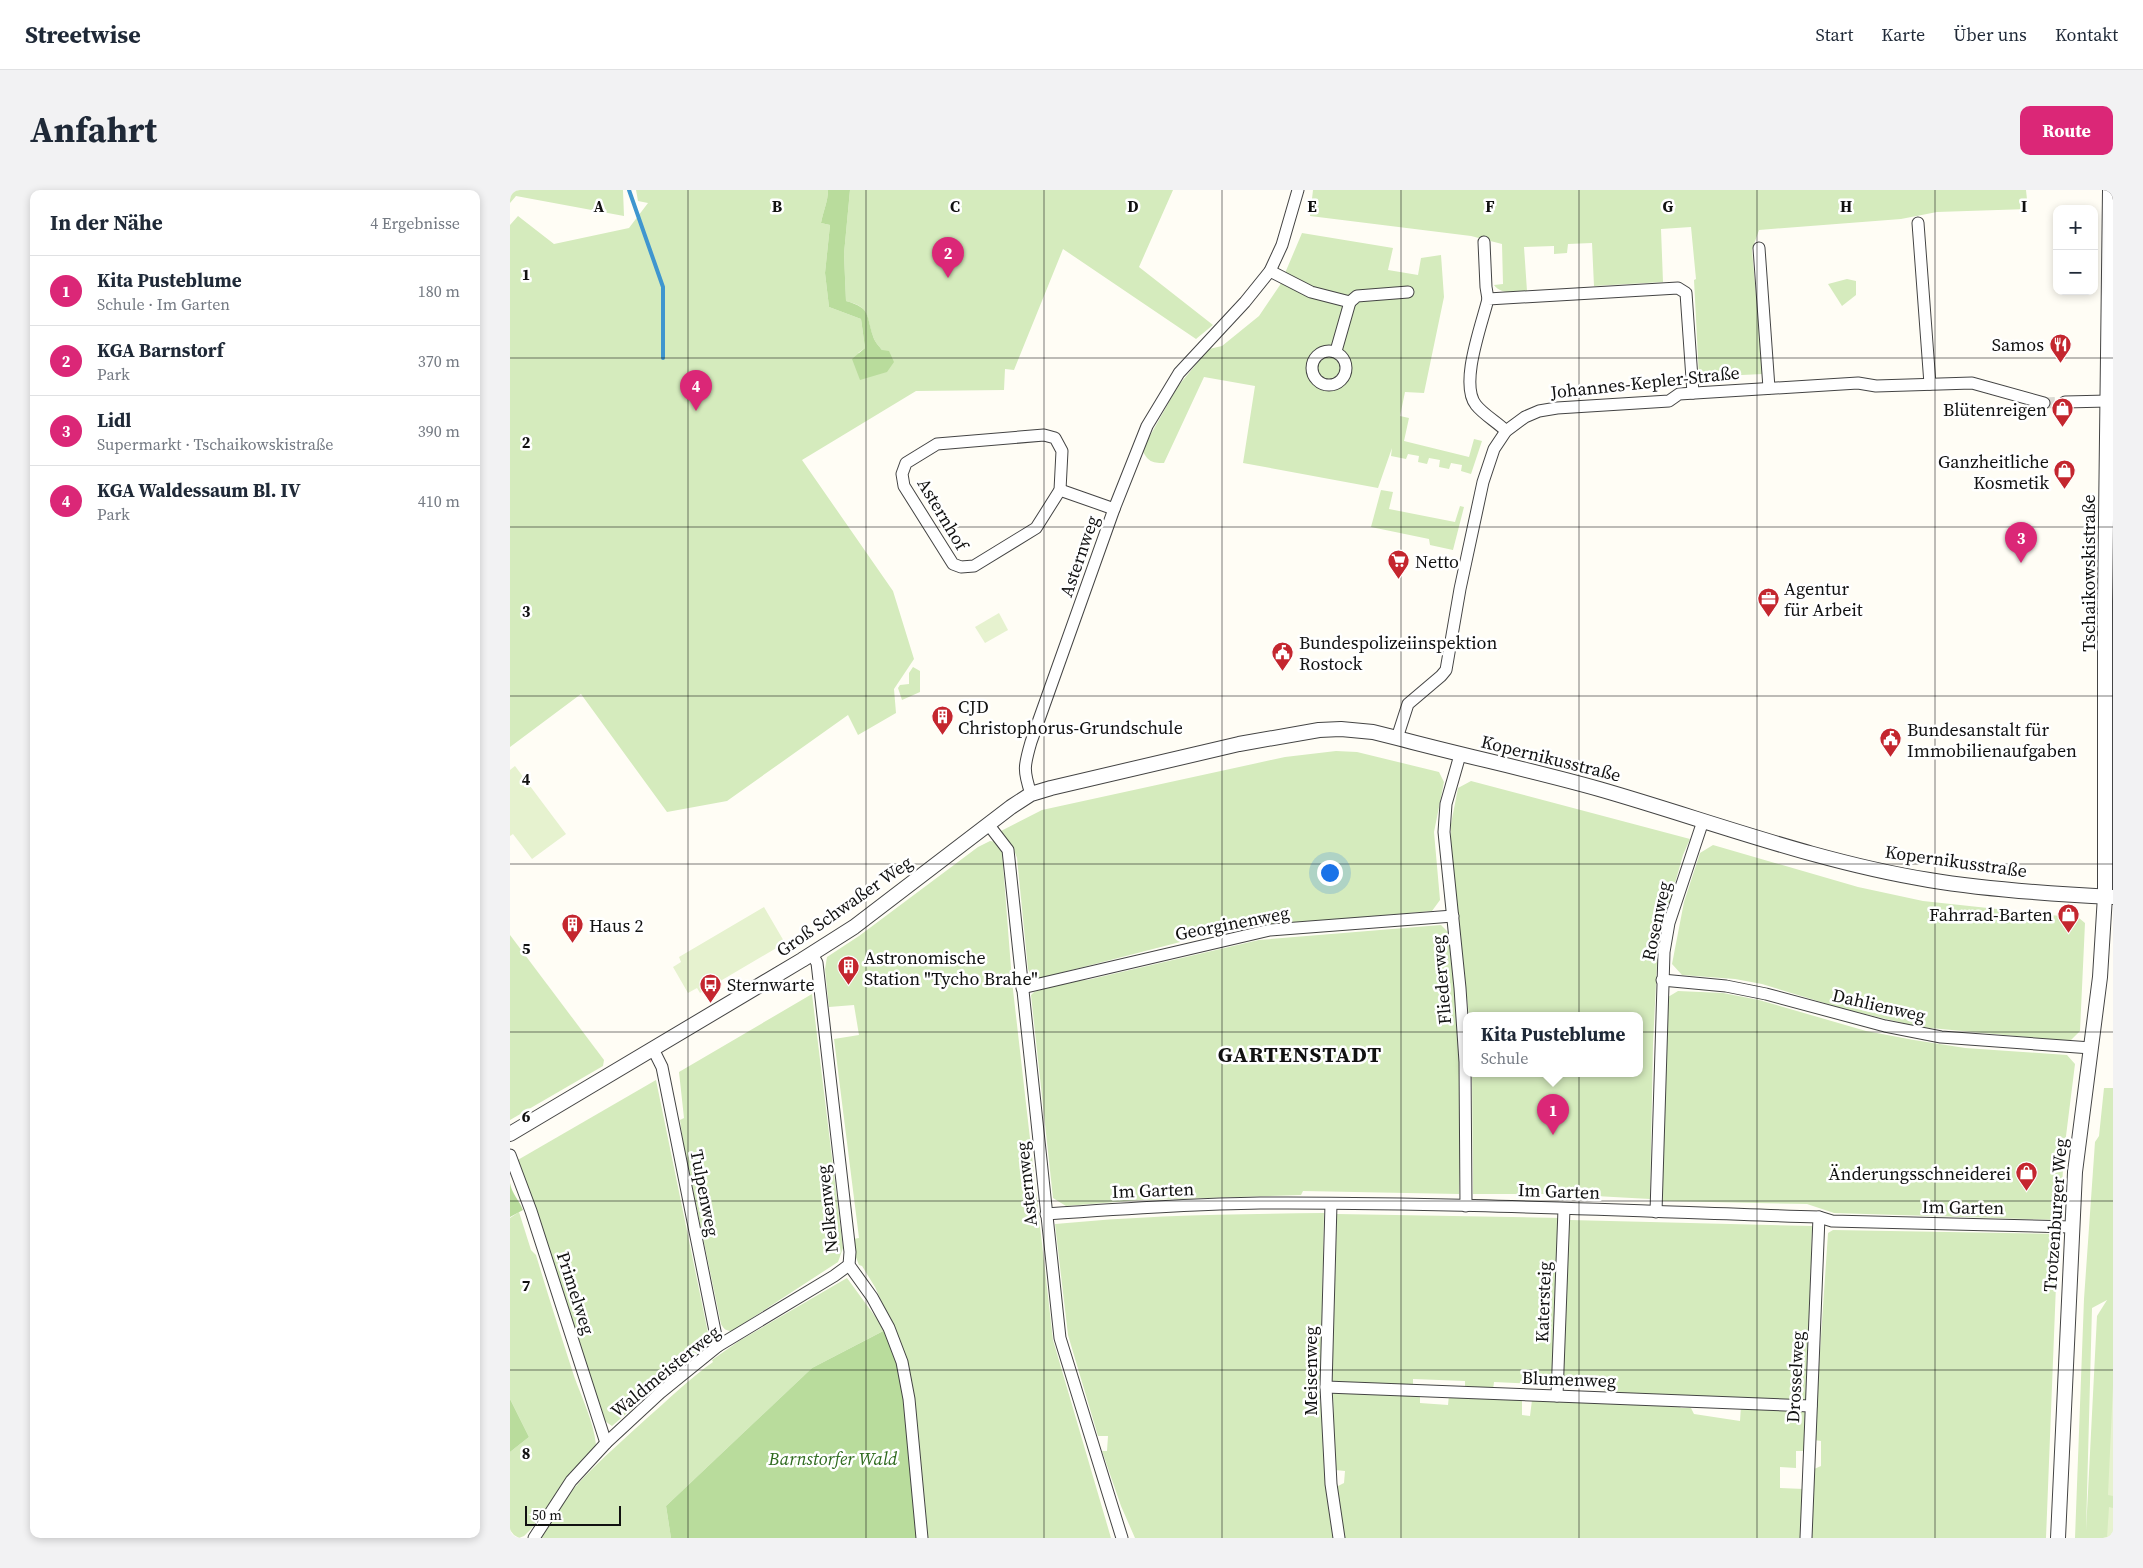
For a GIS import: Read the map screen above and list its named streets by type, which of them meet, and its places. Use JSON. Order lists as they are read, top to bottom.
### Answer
{
  "streets": {
    "street": [
      "Johannes-Kepler-Straße",
      "Asternhof",
      "Asternweg",
      "Tschaikowskistraße",
      "Kopernikusstraße",
      "Groß Schwaßer Weg",
      "Rosenweg",
      "Georginenweg",
      "Fliederweg",
      "Dahlienweg",
      "Im Garten",
      "Tulpenweg",
      "Nelkenweg",
      "Trotzenburger Weg",
      "Primelweg",
      "Katersteig",
      "Waldmeisterweg",
      "Meisenweg",
      "Drosselweg",
      "Blumenweg"
    ]
  },
  "crossings": [
    ["Johannes-Kepler-Straße", "Kopernikusstraße"],
    ["Asternweg", "Kopernikusstraße"],
    ["Asternweg", "Groß Schwaßer Weg"],
    ["Asternweg", "Georginenweg"],
    ["Asternweg", "Im Garten"],
    ["Tschaikowskistraße", "Kopernikusstraße"],
    ["Tschaikowskistraße", "Trotzenburger Weg"],
    ["Kopernikusstraße", "Groß Schwaßer Weg"],
    ["Kopernikusstraße", "Rosenweg"],
    ["Kopernikusstraße", "Fliederweg"],
    ["Kopernikusstraße", "Trotzenburger Weg"],
    ["Groß Schwaßer Weg", "Tulpenweg"],
    ["Groß Schwaßer Weg", "Nelkenweg"],
    ["Rosenweg", "Dahlienweg"],
    ["Rosenweg", "Im Garten"],
    ["Georginenweg", "Fliederweg"],
    ["Fliederweg", "Im Garten"],
    ["Dahlienweg", "Trotzenburger Weg"],
    ["Im Garten", "Trotzenburger Weg"],
    ["Im Garten", "Katersteig"],
    ["Im Garten", "Meisenweg"],
    ["Im Garten", "Drosselweg"],
    ["Tulpenweg", "Waldmeisterweg"],
    ["Nelkenweg", "Waldmeisterweg"],
    ["Primelweg", "Waldmeisterweg"],
    ["Katersteig", "Blumenweg"],
    ["Meisenweg", "Blumenweg"],
    ["Drosselweg", "Blumenweg"]
  ],
  "districts": ["GARTENSTADT"],
  "parks": ["Barnstorfer Wald"],
  "places": {
    "restaurant": ["Samos"],
    "shop": [
      "Blütenreigen",
      "Ganzheitliche Kosmetik",
      "Fahrrad-Barten",
      "Änderungsschneiderei"
    ],
    "supermarket": ["Netto"],
    "office": ["Agentur für Arbeit"],
    "public building": ["Bundespolizeiinspektion Rostock", "Bundesanstalt für Immobilienaufgaben"],
    "building": ["CJD Christophorus-Grundschule", "Haus 2", "Astronomische Station \"Tycho Brahe\""],
    "bus stop": ["Sternwarte"]
  },
  "scale_bar": "50 m",
  "page": {
    "header": "Streetwise",
    "nav": [
      "Start",
      "Karte",
      "Über uns",
      "Kontakt"
    ],
    "title": "Anfahrt",
    "buttons": "Route",
    "heading": ["In der Nähe", "4 Ergebnisse"],
    "map_buttons": ["+", "−"],
    "pins": [
      "2",
      "4",
      "3",
      "1"
    ],
    "list": [
      {
        "mark": "1",
        "name": "Kita Pusteblume",
        "note": "Schule · Im Garten",
        "value": "180 m"
      },
      {
        "mark": "2",
        "name": "KGA Barnstorf",
        "note": "Park",
        "value": "370 m"
      },
      {
        "mark": "3",
        "name": "Lidl",
        "note": "Supermarkt · Tschaikowskistraße",
        "value": "390 m"
      },
      {
        "mark": "4",
        "name": "KGA Waldessaum Bl. IV",
        "note": "Park",
        "value": "410 m"
      }
    ],
    "popup": ["Kita Pusteblume", "Schule"],
    "scale": "50 m"
  },
  "grid": {
    "columns": [
      "A",
      "B",
      "C",
      "D",
      "E",
      "F",
      "G",
      "H",
      "I"
    ],
    "rows": [
      "1",
      "2",
      "3",
      "4",
      "5",
      "6",
      "7",
      "8"
    ]
  }
}
